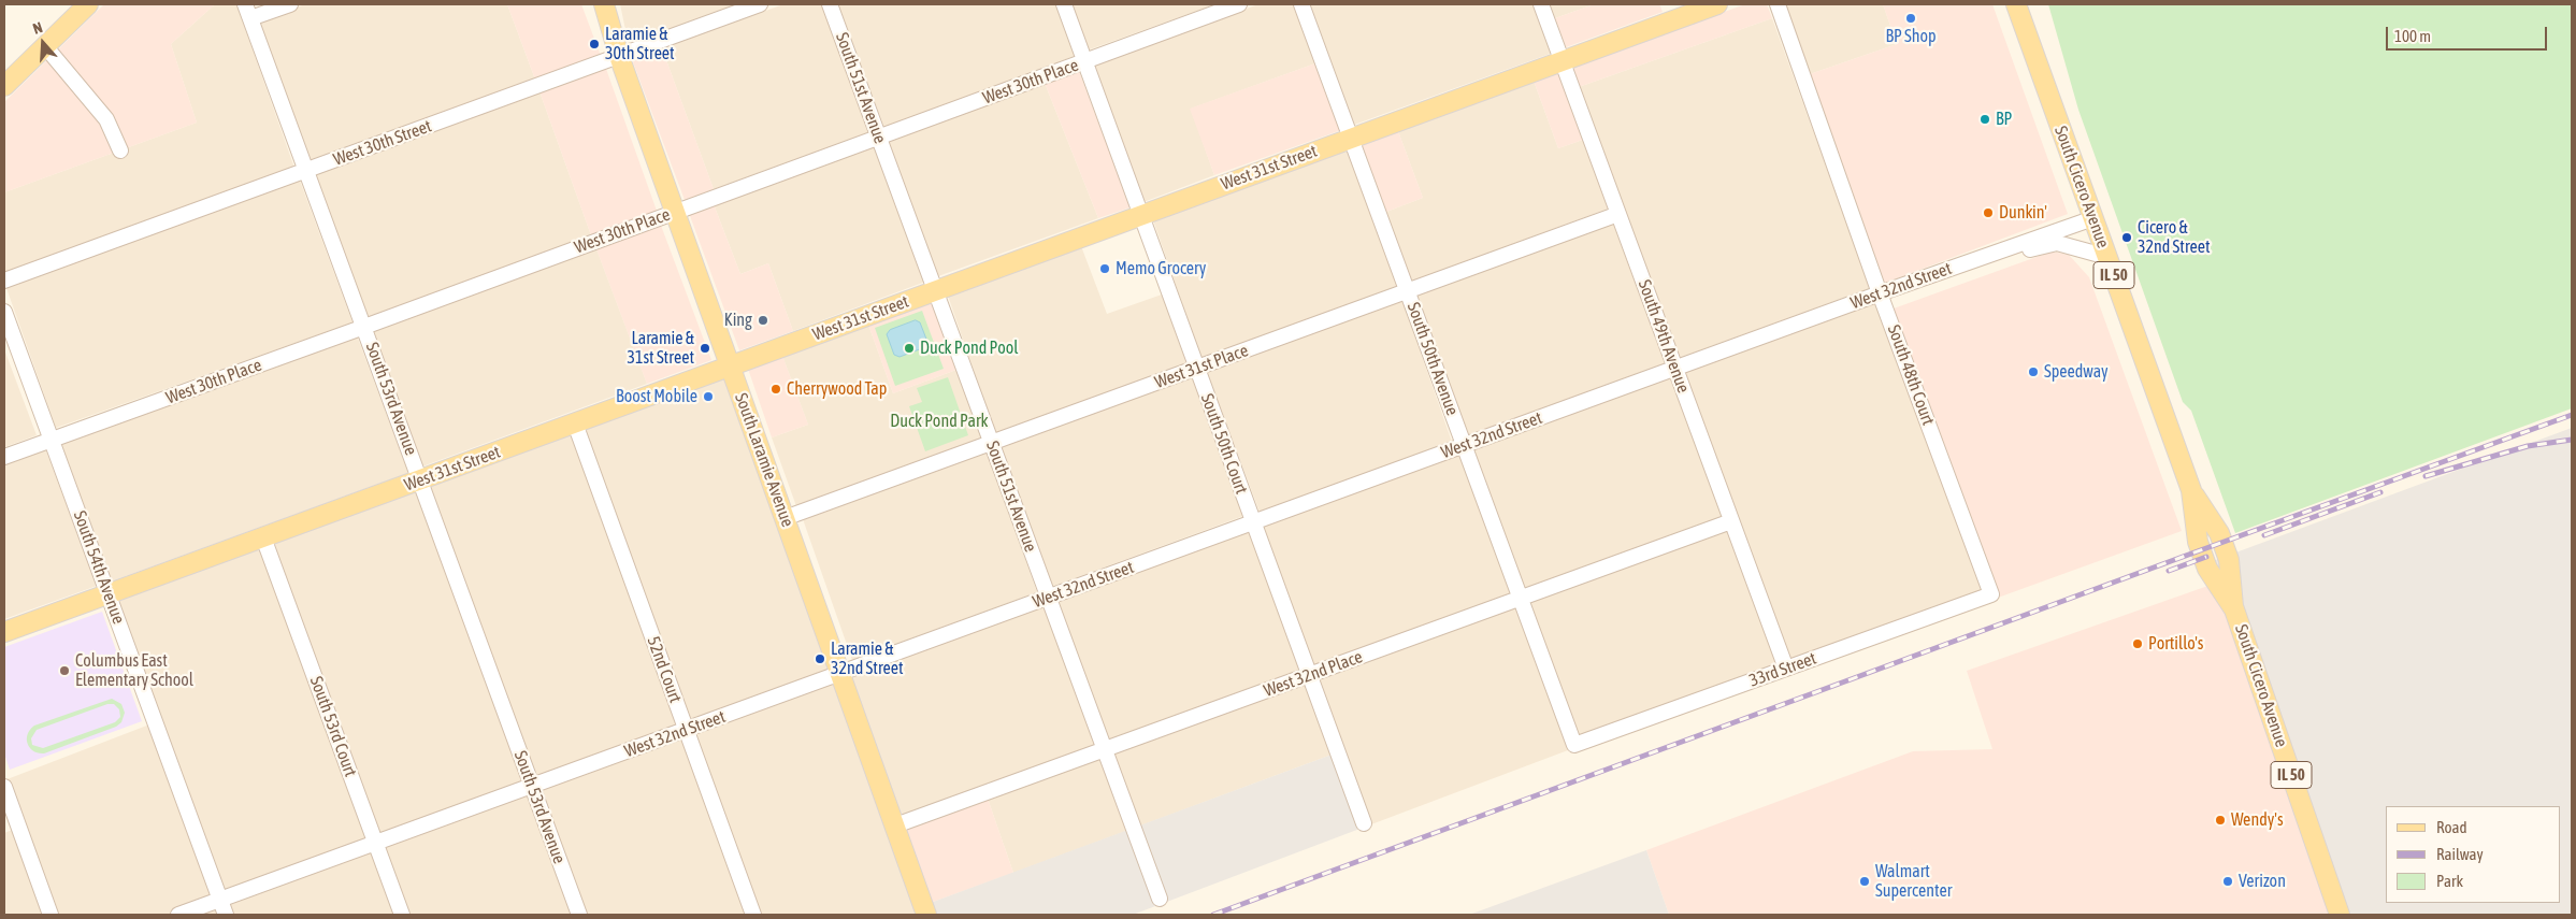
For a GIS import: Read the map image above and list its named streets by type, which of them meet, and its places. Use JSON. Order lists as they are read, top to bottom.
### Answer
{
  "streets": {
    "main road": [
      "West 31st Street",
      "South Cicero Avenue",
      "IL 50",
      "South Laramie Avenue"
    ],
    "street": [
      "West 30th Place",
      "South 51st Avenue",
      "West 30th Street",
      "West 32nd Street",
      "South 49th Avenue",
      "South 50th Avenue",
      "West 31st Place",
      "South 48th Court",
      "South 53rd Avenue",
      "South 50th Court",
      "South 54th Avenue",
      "52nd Court",
      "33rd Street",
      "West 32nd Place",
      "South 53rd Court"
    ]
  },
  "crossings": [
    ["West 30th Place", "South 51st Avenue"],
    ["West 30th Place", "South 53rd Avenue"],
    ["West 30th Place", "South 50th Court"],
    ["West 30th Place", "South Laramie Avenue"],
    ["West 30th Place", "South 54th Avenue"],
    ["South 51st Avenue", "West 31st Street"],
    ["South 51st Avenue", "West 32nd Street"],
    ["South 51st Avenue", "West 31st Place"],
    ["South 51st Avenue", "West 32nd Place"],
    ["West 30th Street", "South 53rd Avenue"],
    ["West 30th Street", "South Laramie Avenue"],
    ["West 31st Street", "South 49th Avenue"],
    ["West 31st Street", "South 50th Avenue"],
    ["West 31st Street", "South 53rd Avenue"],
    ["West 31st Street", "South 50th Court"],
    ["West 31st Street", "South Laramie Avenue"],
    ["West 31st Street", "South 54th Avenue"],
    ["West 31st Street", "52nd Court"],
    ["West 31st Street", "South 53rd Court"],
    ["South Cicero Avenue", "West 32nd Street"],
    ["West 32nd Street", "South 49th Avenue"],
    ["West 32nd Street", "South 50th Avenue"],
    ["West 32nd Street", "South 48th Court"],
    ["West 32nd Street", "South 53rd Avenue"],
    ["West 32nd Street", "South 50th Court"],
    ["West 32nd Street", "South Laramie Avenue"],
    ["West 32nd Street", "South 54th Avenue"],
    ["West 32nd Street", "52nd Court"],
    ["West 32nd Street", "South 53rd Court"],
    ["South 49th Avenue", "West 31st Place"],
    ["South 49th Avenue", "33rd Street"],
    ["South 49th Avenue", "West 32nd Place"],
    ["South 50th Avenue", "West 31st Place"],
    ["South 50th Avenue", "33rd Street"],
    ["South 50th Avenue", "West 32nd Place"],
    ["West 31st Place", "South 50th Court"],
    ["West 31st Place", "South Laramie Avenue"],
    ["South 48th Court", "33rd Street"],
    ["South 50th Court", "West 32nd Place"],
    ["South Laramie Avenue", "West 32nd Place"]
  ],
  "parks": ["Duck Pond Park"],
  "places": [
    "BP Shop",
    "Laramie & 30th Street",
    "BP",
    "Dunkin'",
    "Cicero & 32nd Street",
    "Memo Grocery",
    "King",
    "Laramie & 31st Street",
    "Duck Pond Pool",
    "Speedway",
    "Cherrywood Tap",
    "Boost Mobile",
    "Portillo's",
    "Laramie & 32nd Street",
    "Columbus East Elementary School",
    "Wendy's",
    "Walmart Supercenter",
    "Verizon"
  ],
  "legend": ["Road", "Railway", "Park"],
  "scale_bar": "100 m",
  "north": "top"
}
